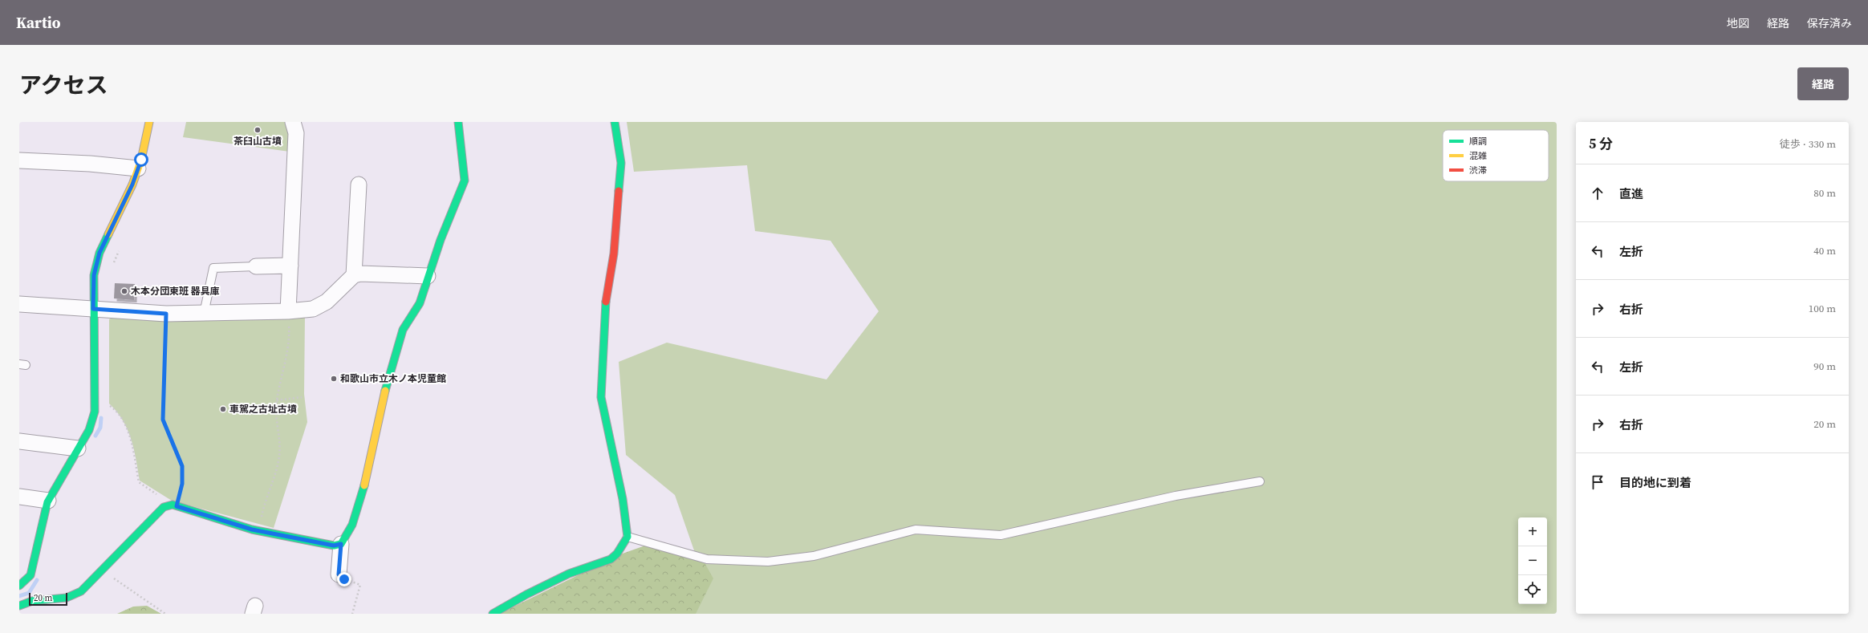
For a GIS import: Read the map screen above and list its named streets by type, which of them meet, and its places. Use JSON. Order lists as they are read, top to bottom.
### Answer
{
  "places": [
    "茶臼山古墳",
    "木本分団東班 器具庫",
    "和歌山市立木ノ本児童館",
    "車駕之古址古墳"
  ],
  "legend": ["順調", "混雑", "渋滞"],
  "scale_bar": "20 m",
  "page": {
    "header": "Kartio",
    "nav": ["地図", "経路", "保存済み"],
    "title": "アクセス",
    "buttons": "経路",
    "heading": ["5 分", "徒歩 · 330 m"],
    "list": [
      ["直進", "80 m"],
      ["左折", "40 m"],
      ["右折", "100 m"],
      ["左折", "90 m"],
      ["右折", "20 m"],
      "目的地に到着"
    ],
    "map_buttons": ["+", "−"],
    "scale": "20 m"
  }
}
